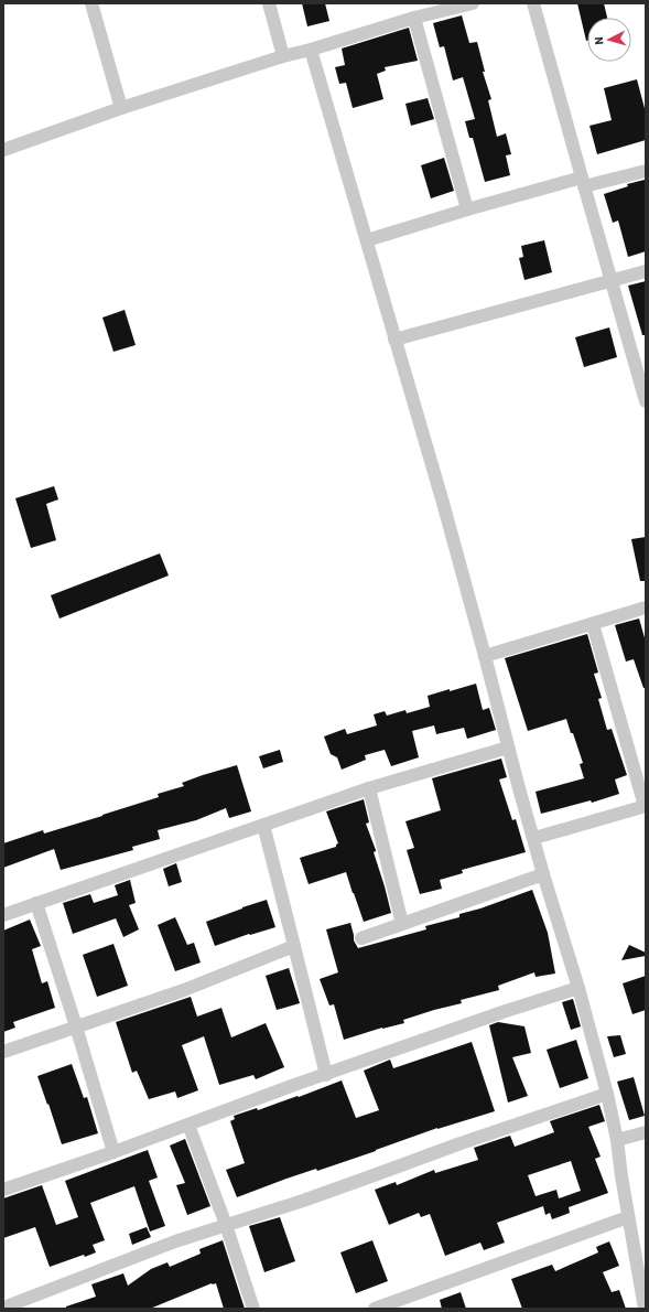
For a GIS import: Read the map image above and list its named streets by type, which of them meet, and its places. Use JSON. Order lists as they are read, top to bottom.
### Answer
{
  "north": "left"
}
